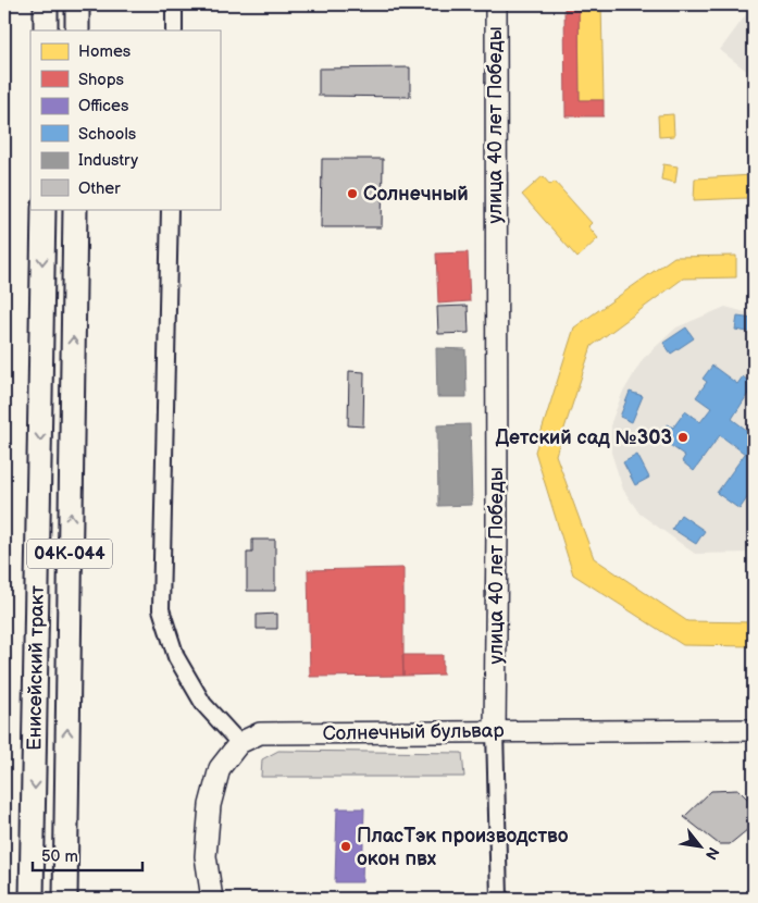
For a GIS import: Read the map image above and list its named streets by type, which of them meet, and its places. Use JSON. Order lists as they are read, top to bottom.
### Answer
{
  "streets": {
    "main road": ["04К-044", "Енисейский тракт"],
    "street": ["улица 40 лет Победы", "Солнечный бульвар"]
  },
  "crossings": [
    ["улица 40 лет Победы", "Солнечный бульвар"]
  ],
  "places": ["Солнечный", "Детский сад №303", "ПласТэк производство окон пвх"],
  "legend": [
    "Homes",
    "Shops",
    "Offices",
    "Schools",
    "Industry",
    "Other"
  ],
  "scale_bar": "50 m",
  "north": "bottom right"
}
